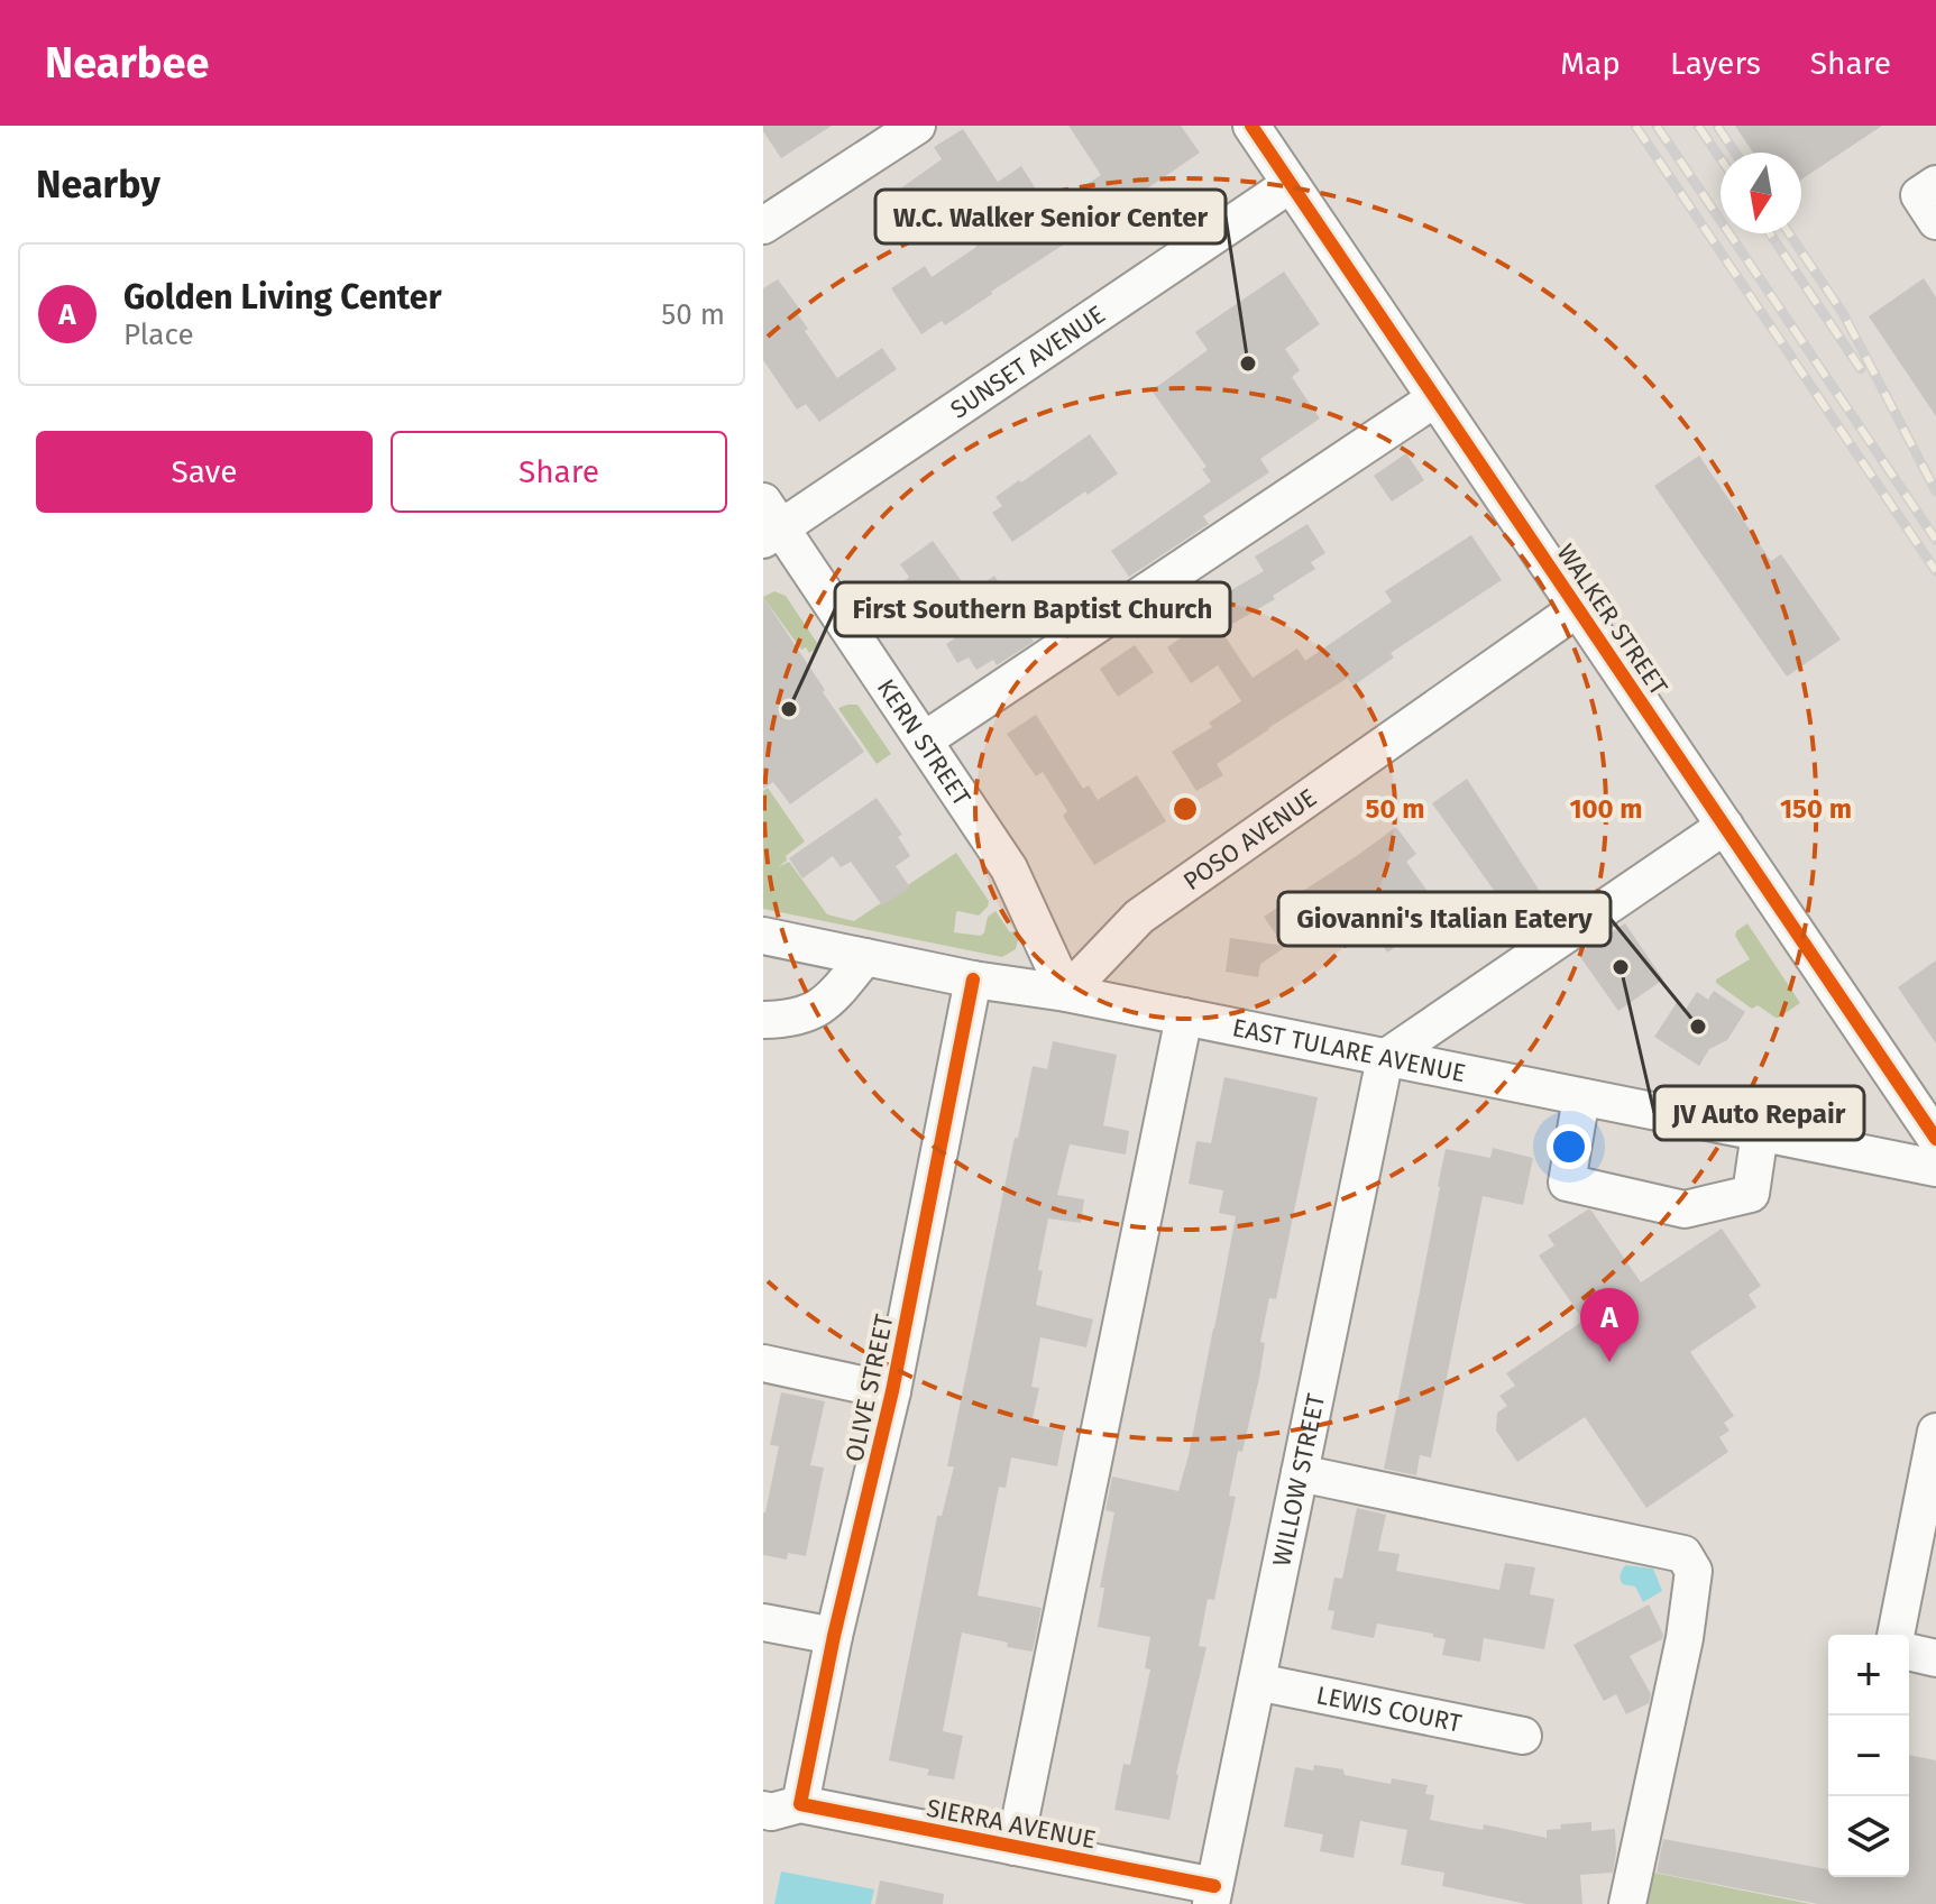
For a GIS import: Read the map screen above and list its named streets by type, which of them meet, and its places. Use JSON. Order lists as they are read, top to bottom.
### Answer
{
  "streets": {
    "street": [
      "SUNSET AVENUE",
      "WALKER STREET",
      "KERN STREET",
      "POSO AVENUE",
      "EAST TULARE AVENUE",
      "OLIVE STREET",
      "WILLOW STREET",
      "LEWIS COURT",
      "SIERRA AVENUE"
    ]
  },
  "crossings": [
    ["SUNSET AVENUE", "WALKER STREET"],
    ["SUNSET AVENUE", "KERN STREET"],
    ["WALKER STREET", "POSO AVENUE"],
    ["KERN STREET", "POSO AVENUE"],
    ["KERN STREET", "EAST TULARE AVENUE"],
    ["POSO AVENUE", "EAST TULARE AVENUE"],
    ["EAST TULARE AVENUE", "OLIVE STREET"],
    ["EAST TULARE AVENUE", "WILLOW STREET"],
    ["OLIVE STREET", "SIERRA AVENUE"],
    ["WILLOW STREET", "LEWIS COURT"],
    ["WILLOW STREET", "SIERRA AVENUE"]
  ],
  "places": [
    "W.C. Walker Senior Center",
    "First Southern Baptist Church",
    "JV Auto Repair",
    "Giovanni's Italian Eatery"
  ],
  "north": "bottom",
  "page": {
    "header": "Nearbee",
    "nav": ["Map", "Layers", "Share"],
    "heading": "Nearby",
    "list": [
      {
        "mark": "A",
        "name": "Golden Living Center",
        "note": "Place",
        "value": "50 m"
      }
    ],
    "buttons": ["Save", "Share"],
    "pins": "A",
    "map_buttons": ["+", "−"]
  },
  "rings": ["50 m", "100 m", "150 m"]
}
